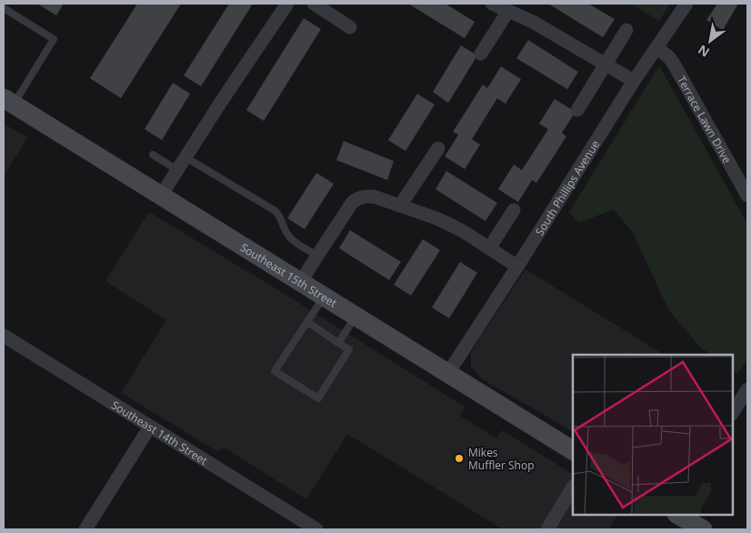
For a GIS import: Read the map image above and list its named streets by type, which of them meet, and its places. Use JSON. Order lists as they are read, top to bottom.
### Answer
{
  "streets": {
    "main road": ["Southeast 15th Street"],
    "street": ["Terrace Lawn Drive", "South Phillips Avenue", "Southeast 14th Street"]
  },
  "crossings": [
    ["Terrace Lawn Drive", "South Phillips Avenue"],
    ["South Phillips Avenue", "Southeast 15th Street"]
  ],
  "places": ["Mikes Muffler Shop"],
  "north": "bottom left"
}
